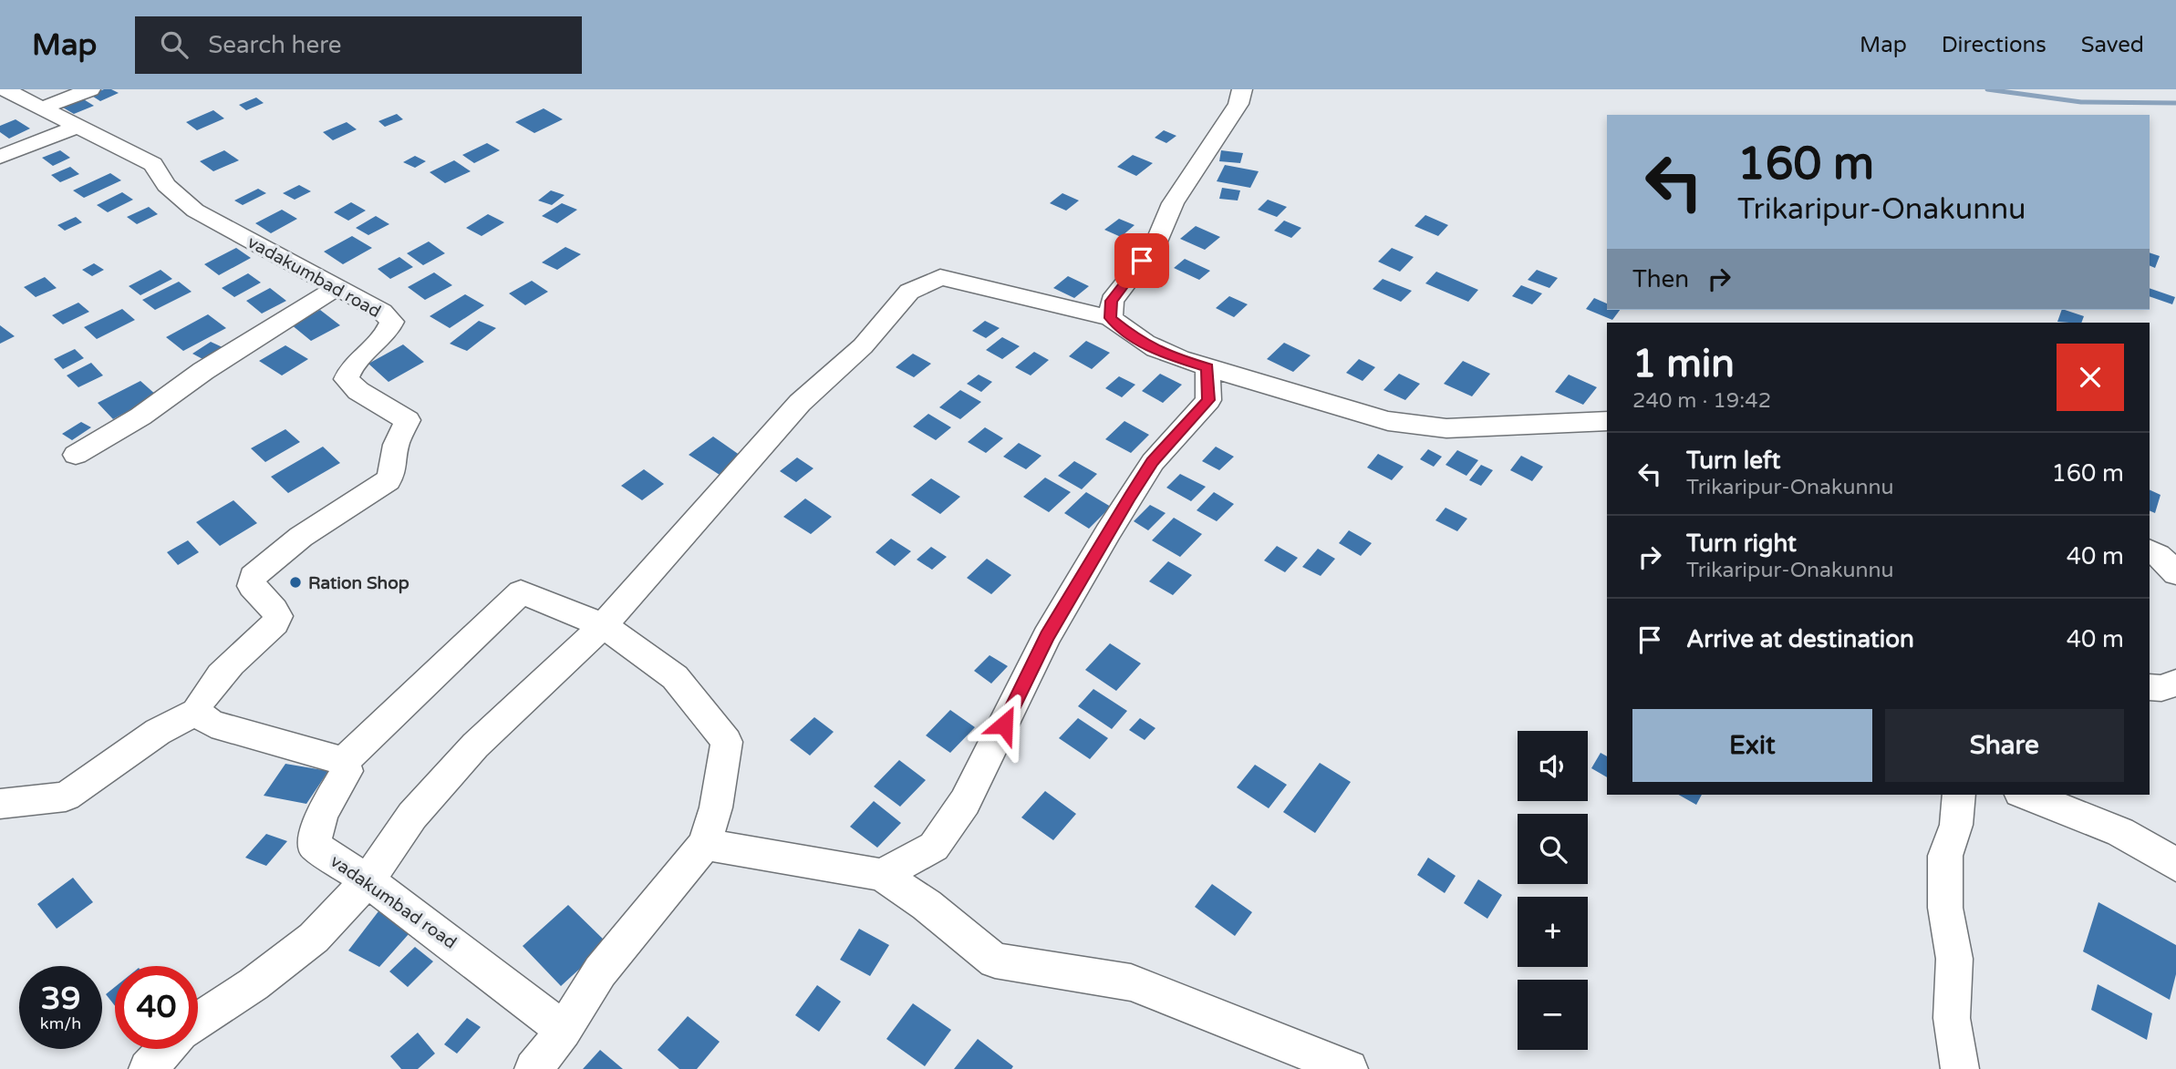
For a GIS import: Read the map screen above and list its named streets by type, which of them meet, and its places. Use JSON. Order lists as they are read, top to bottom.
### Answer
{
  "streets": {
    "street": ["vadakumbad road"]
  },
  "places": ["Ration Shop"],
  "page": {
    "header": "Map",
    "search": "Search here",
    "nav": ["Map", "Directions", "Saved"],
    "turn": ["160 m", "Trikaripur-Onakunnu"],
    "then": "Then",
    "heading": ["1 min", "240 m · 19:42"],
    "list": [
      {
        "name": "Turn left",
        "note": "Trikaripur-Onakunnu",
        "value": "160 m"
      },
      {
        "name": "Turn right",
        "note": "Trikaripur-Onakunnu",
        "value": "40 m"
      },
      {
        "name": "Arrive at destination",
        "value": "40 m"
      }
    ],
    "buttons": ["Exit", "Share"],
    "map_buttons": ["+", "−"],
    "speed": "39 km/h",
    "limit": "40"
  }
}
